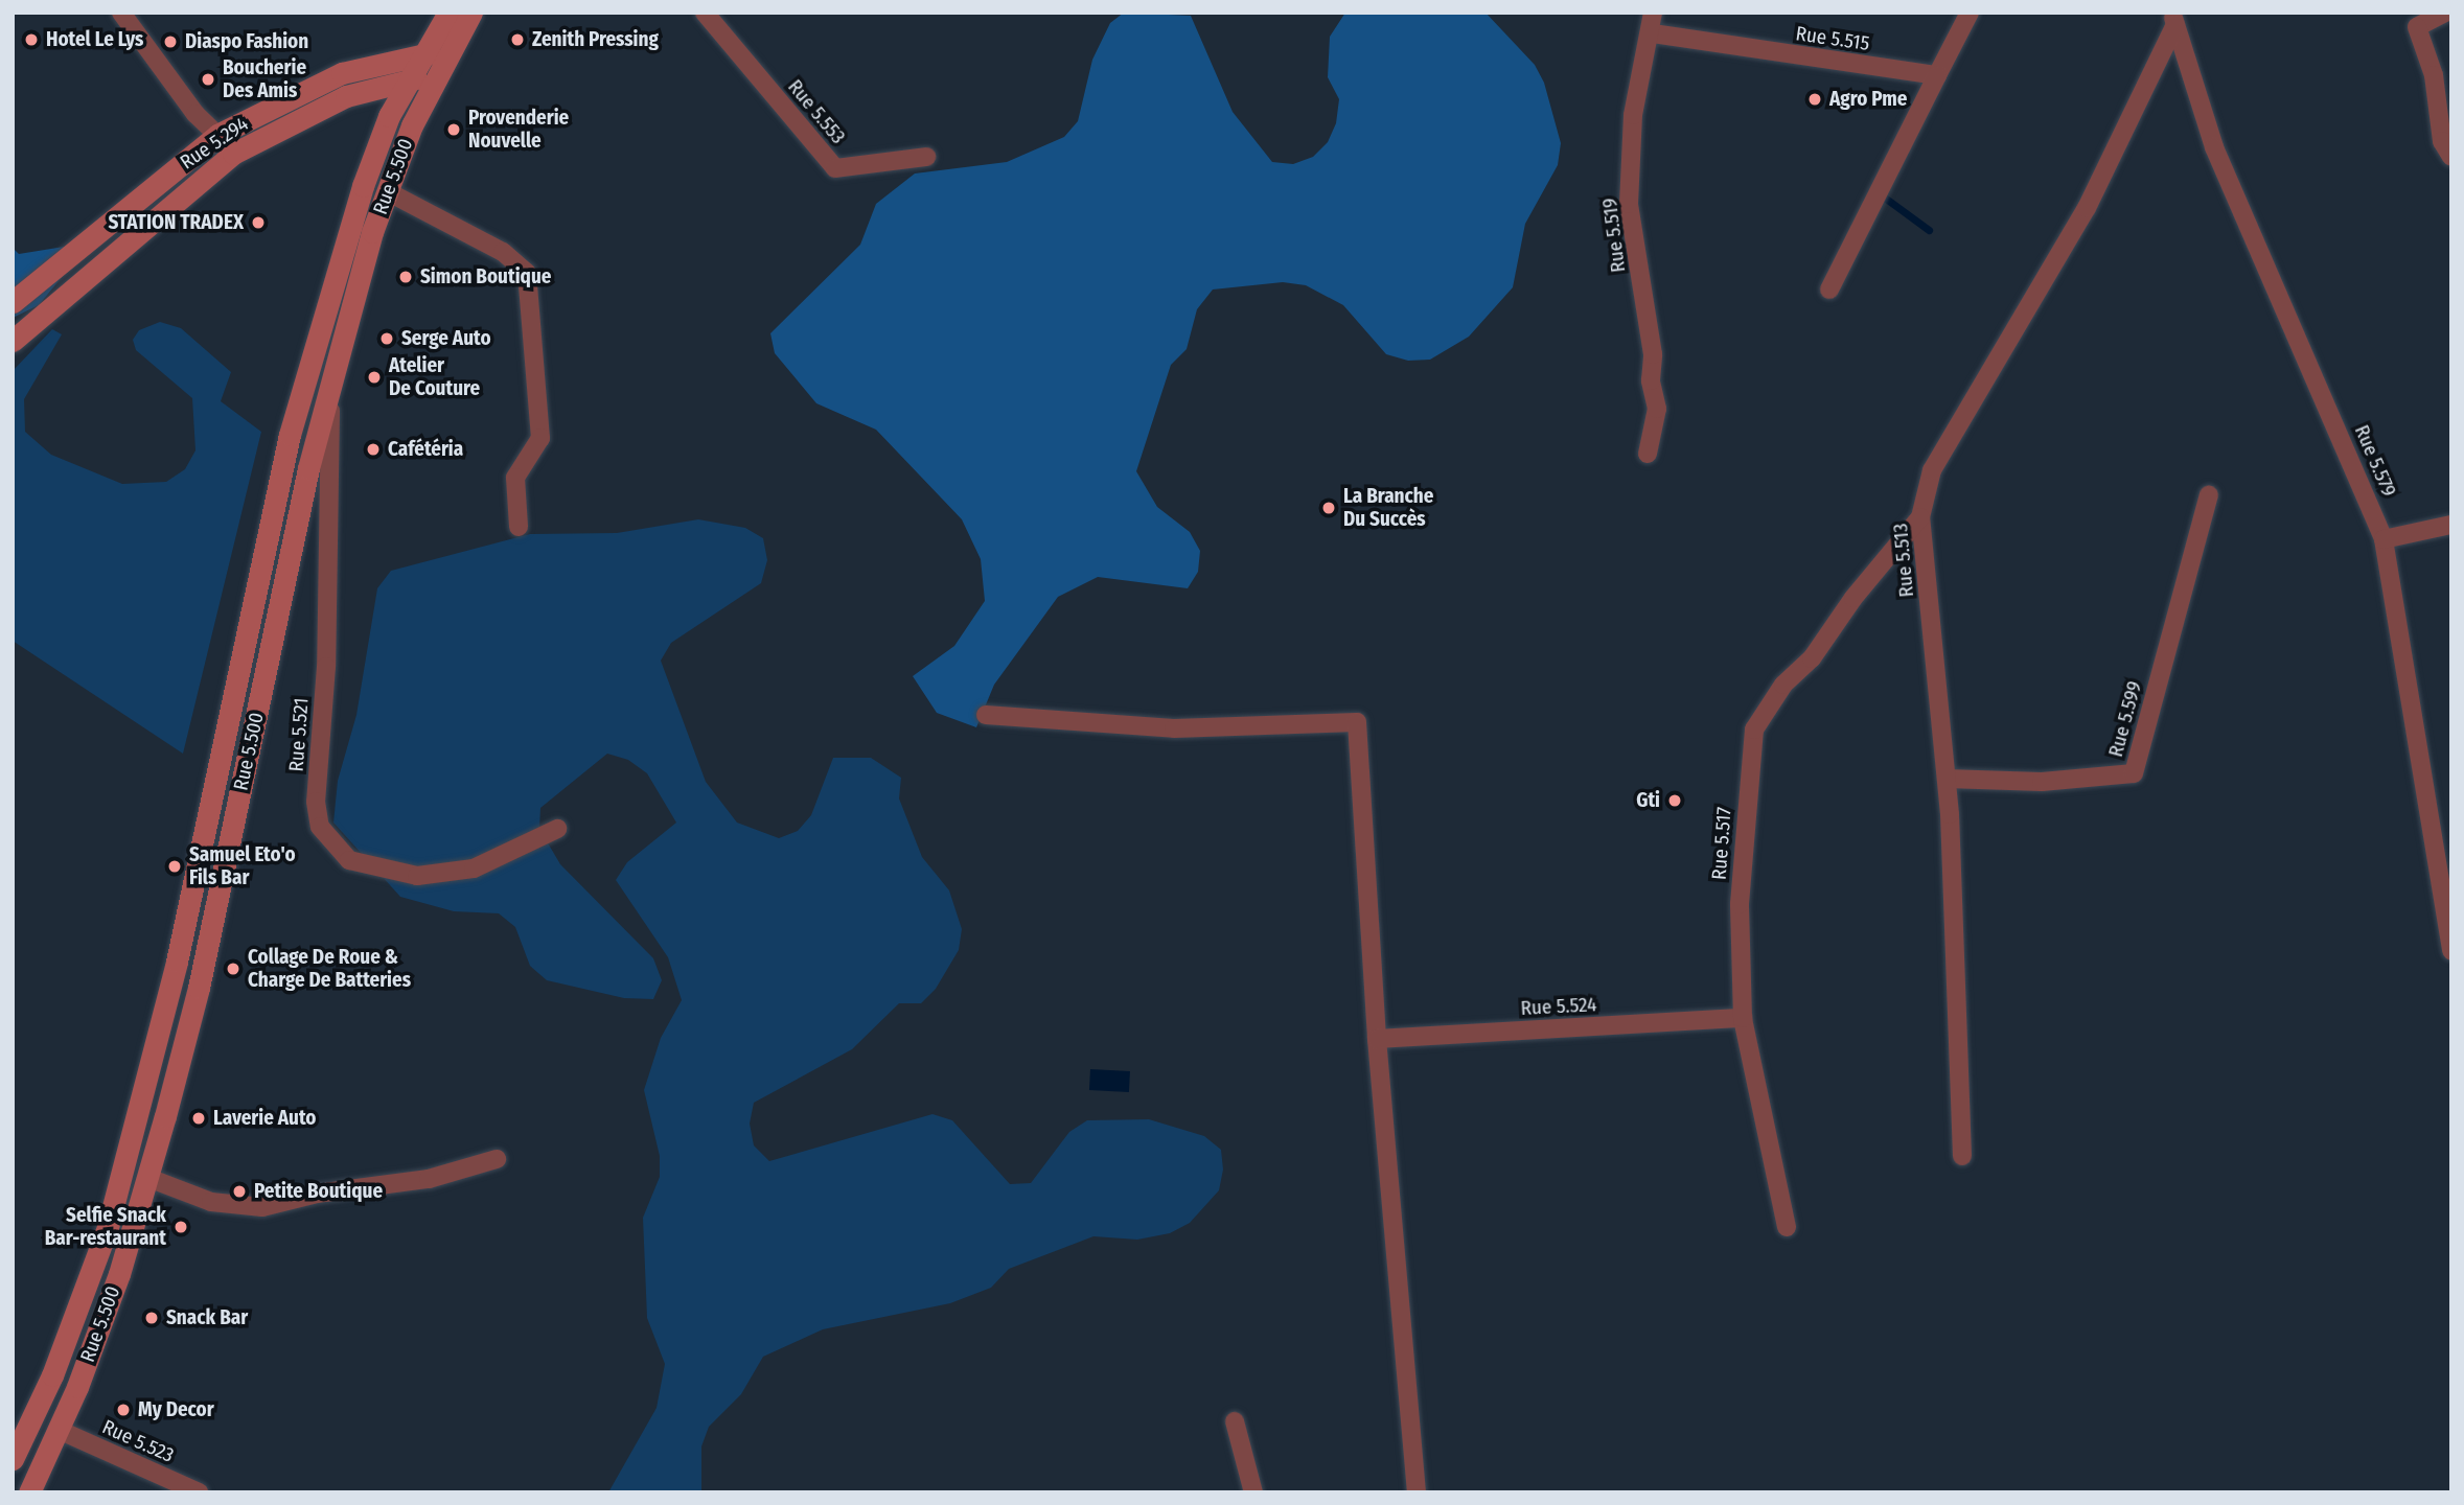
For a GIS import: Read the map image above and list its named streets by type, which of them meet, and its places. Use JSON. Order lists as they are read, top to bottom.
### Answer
{
  "streets": {
    "main road": ["Rue 5.294", "Rue 5.500"],
    "street": [
      "Rue 5.515",
      "Rue 5.553",
      "Rue 5.519",
      "Rue 5.579",
      "Rue 5.513",
      "Rue 5.599",
      "Rue 5.521",
      "Rue 5.517",
      "Rue 5.524",
      "Rue 5.523"
    ]
  },
  "crossings": [
    ["Rue 5.515", "Rue 5.519"],
    ["Rue 5.294", "Rue 5.500"],
    ["Rue 5.500", "Rue 5.521"],
    ["Rue 5.500", "Rue 5.523"],
    ["Rue 5.579", "Rue 5.513"],
    ["Rue 5.513", "Rue 5.599"],
    ["Rue 5.513", "Rue 5.517"],
    ["Rue 5.517", "Rue 5.524"]
  ],
  "places": [
    "Hotel Le Lys",
    "Zenith Pressing",
    "Diaspo Fashion",
    "Boucherie Des Amis",
    "Agro Pme",
    "Provenderie Nouvelle",
    "STATION TRADEX",
    "Simon Boutique",
    "Serge Auto",
    "Atelier De Couture",
    "Cafétéria",
    "La Branche Du Succès",
    "Gti",
    "Samuel Eto'o Fils Bar",
    "Collage De Roue & Charge De Batteries",
    "Laverie Auto",
    "Petite Boutique",
    "Selfie Snack Bar-restaurant",
    "Snack Bar",
    "My Decor"
  ]
}
